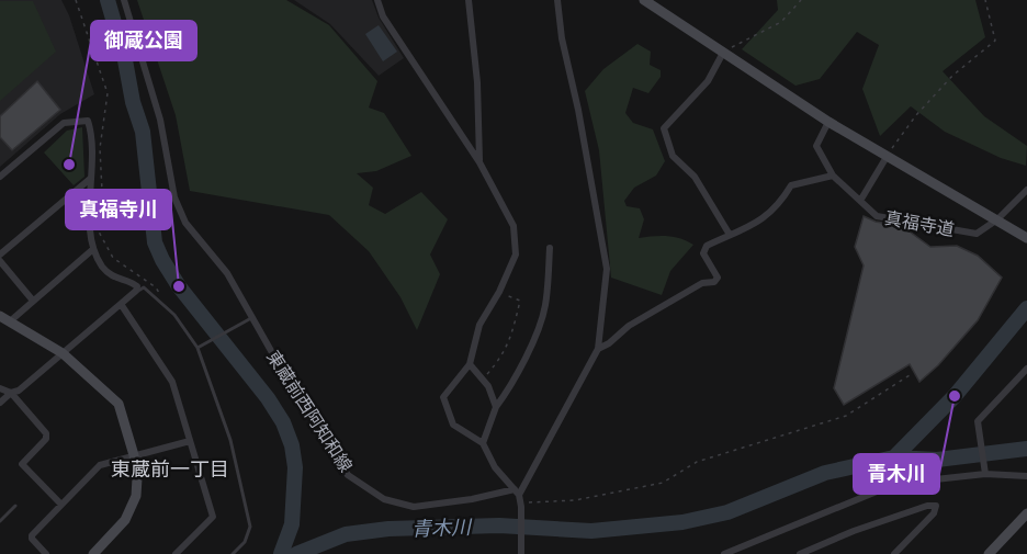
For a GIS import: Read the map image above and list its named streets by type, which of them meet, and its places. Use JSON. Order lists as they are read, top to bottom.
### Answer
{
  "streets": {
    "street": ["真福寺道", "東蔵前西阿知和線"]
  },
  "districts": ["東蔵前一丁目"],
  "water": ["青木川"],
  "places": ["御蔵公園", "真福寺川", "青木川"]
}
